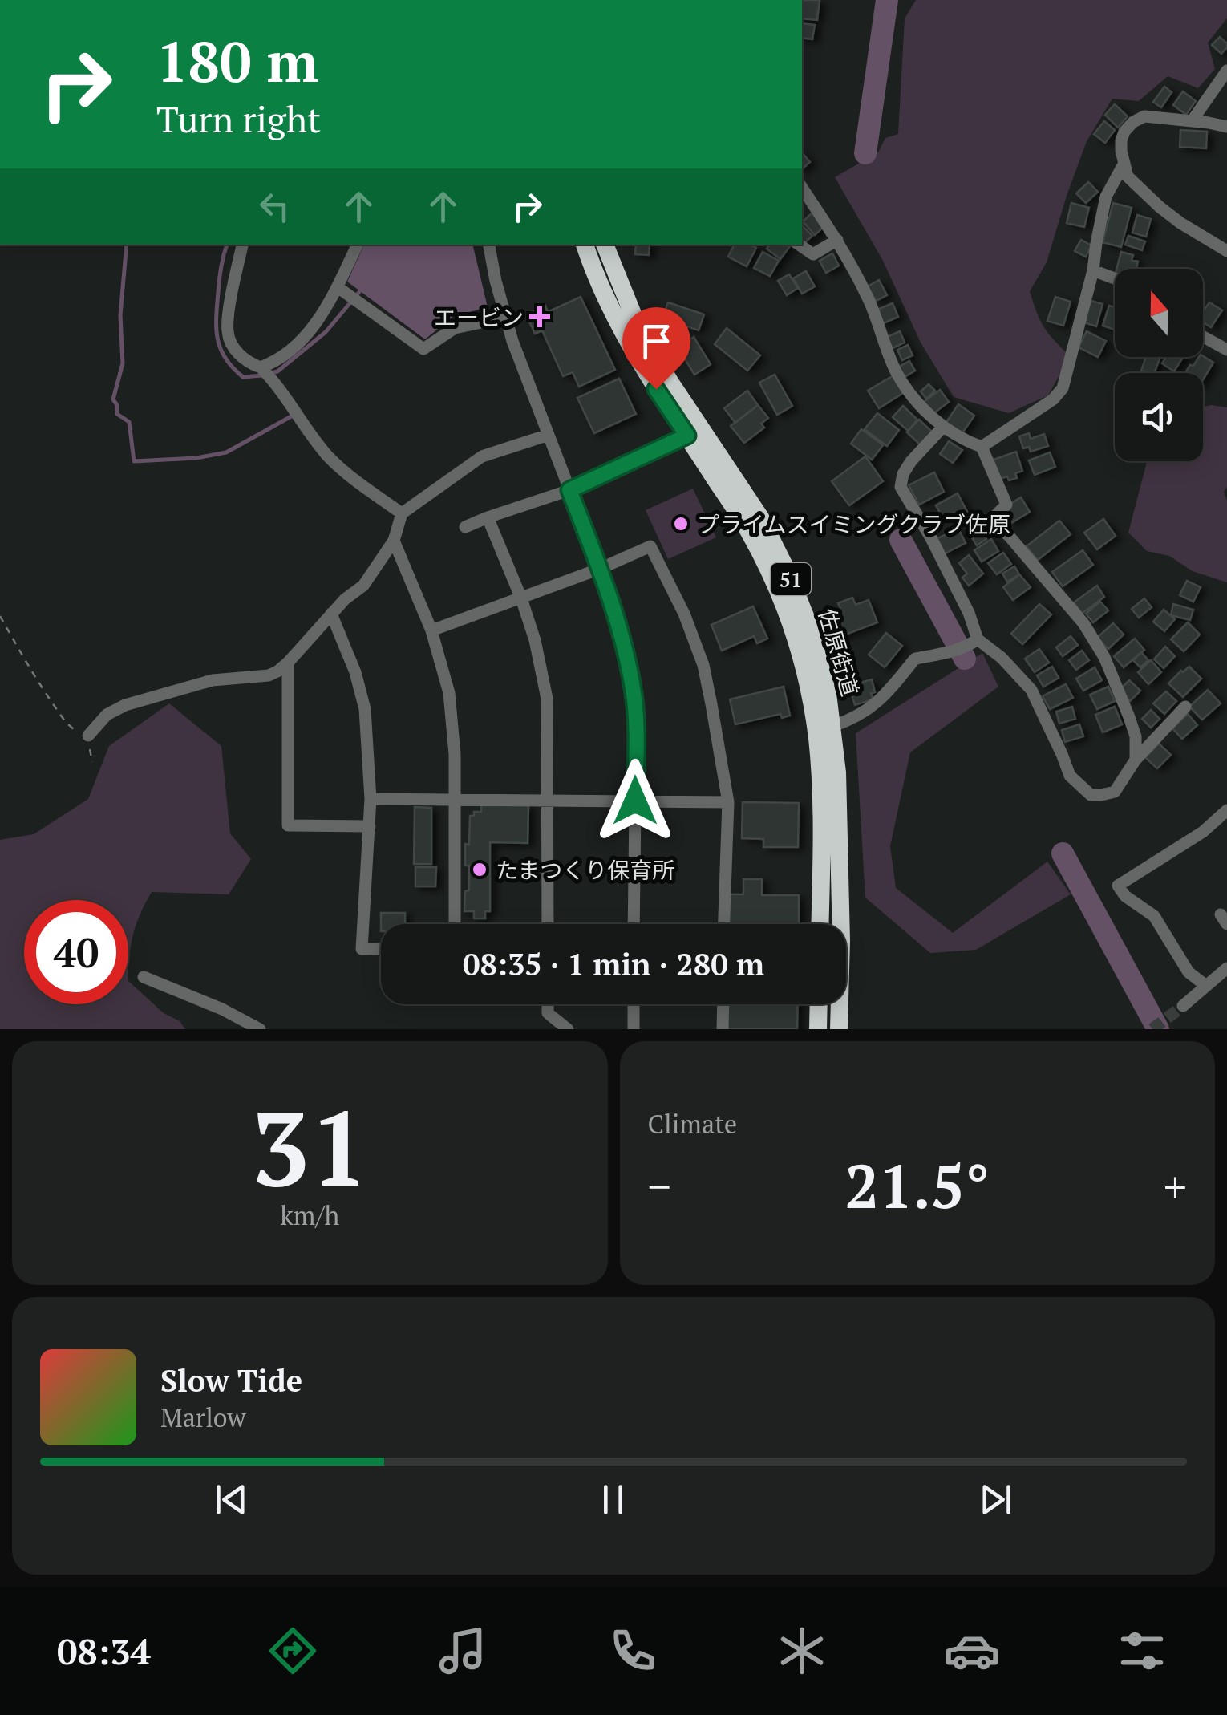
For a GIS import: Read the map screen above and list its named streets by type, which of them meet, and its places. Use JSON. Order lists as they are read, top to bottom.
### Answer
{
  "streets": {
    "highway": ["51", "佐原街道"]
  },
  "places": {
    "health": ["エービン"],
    "other": ["プライムスイミングクラブ佐原", "たまつくり保育所"]
  },
  "north": "top",
  "page": {
    "turn": ["180 m", "Turn right"],
    "limit": "40",
    "trip": "08:35 · 1 min · 280 m",
    "tile": [
      ["31", "km/h"],
      "Climate"
    ],
    "heat": ["−", "21.5°", "+"],
    "song": ["Slow Tide", "Marlow"],
    "tabs": "08:34"
  }
}
